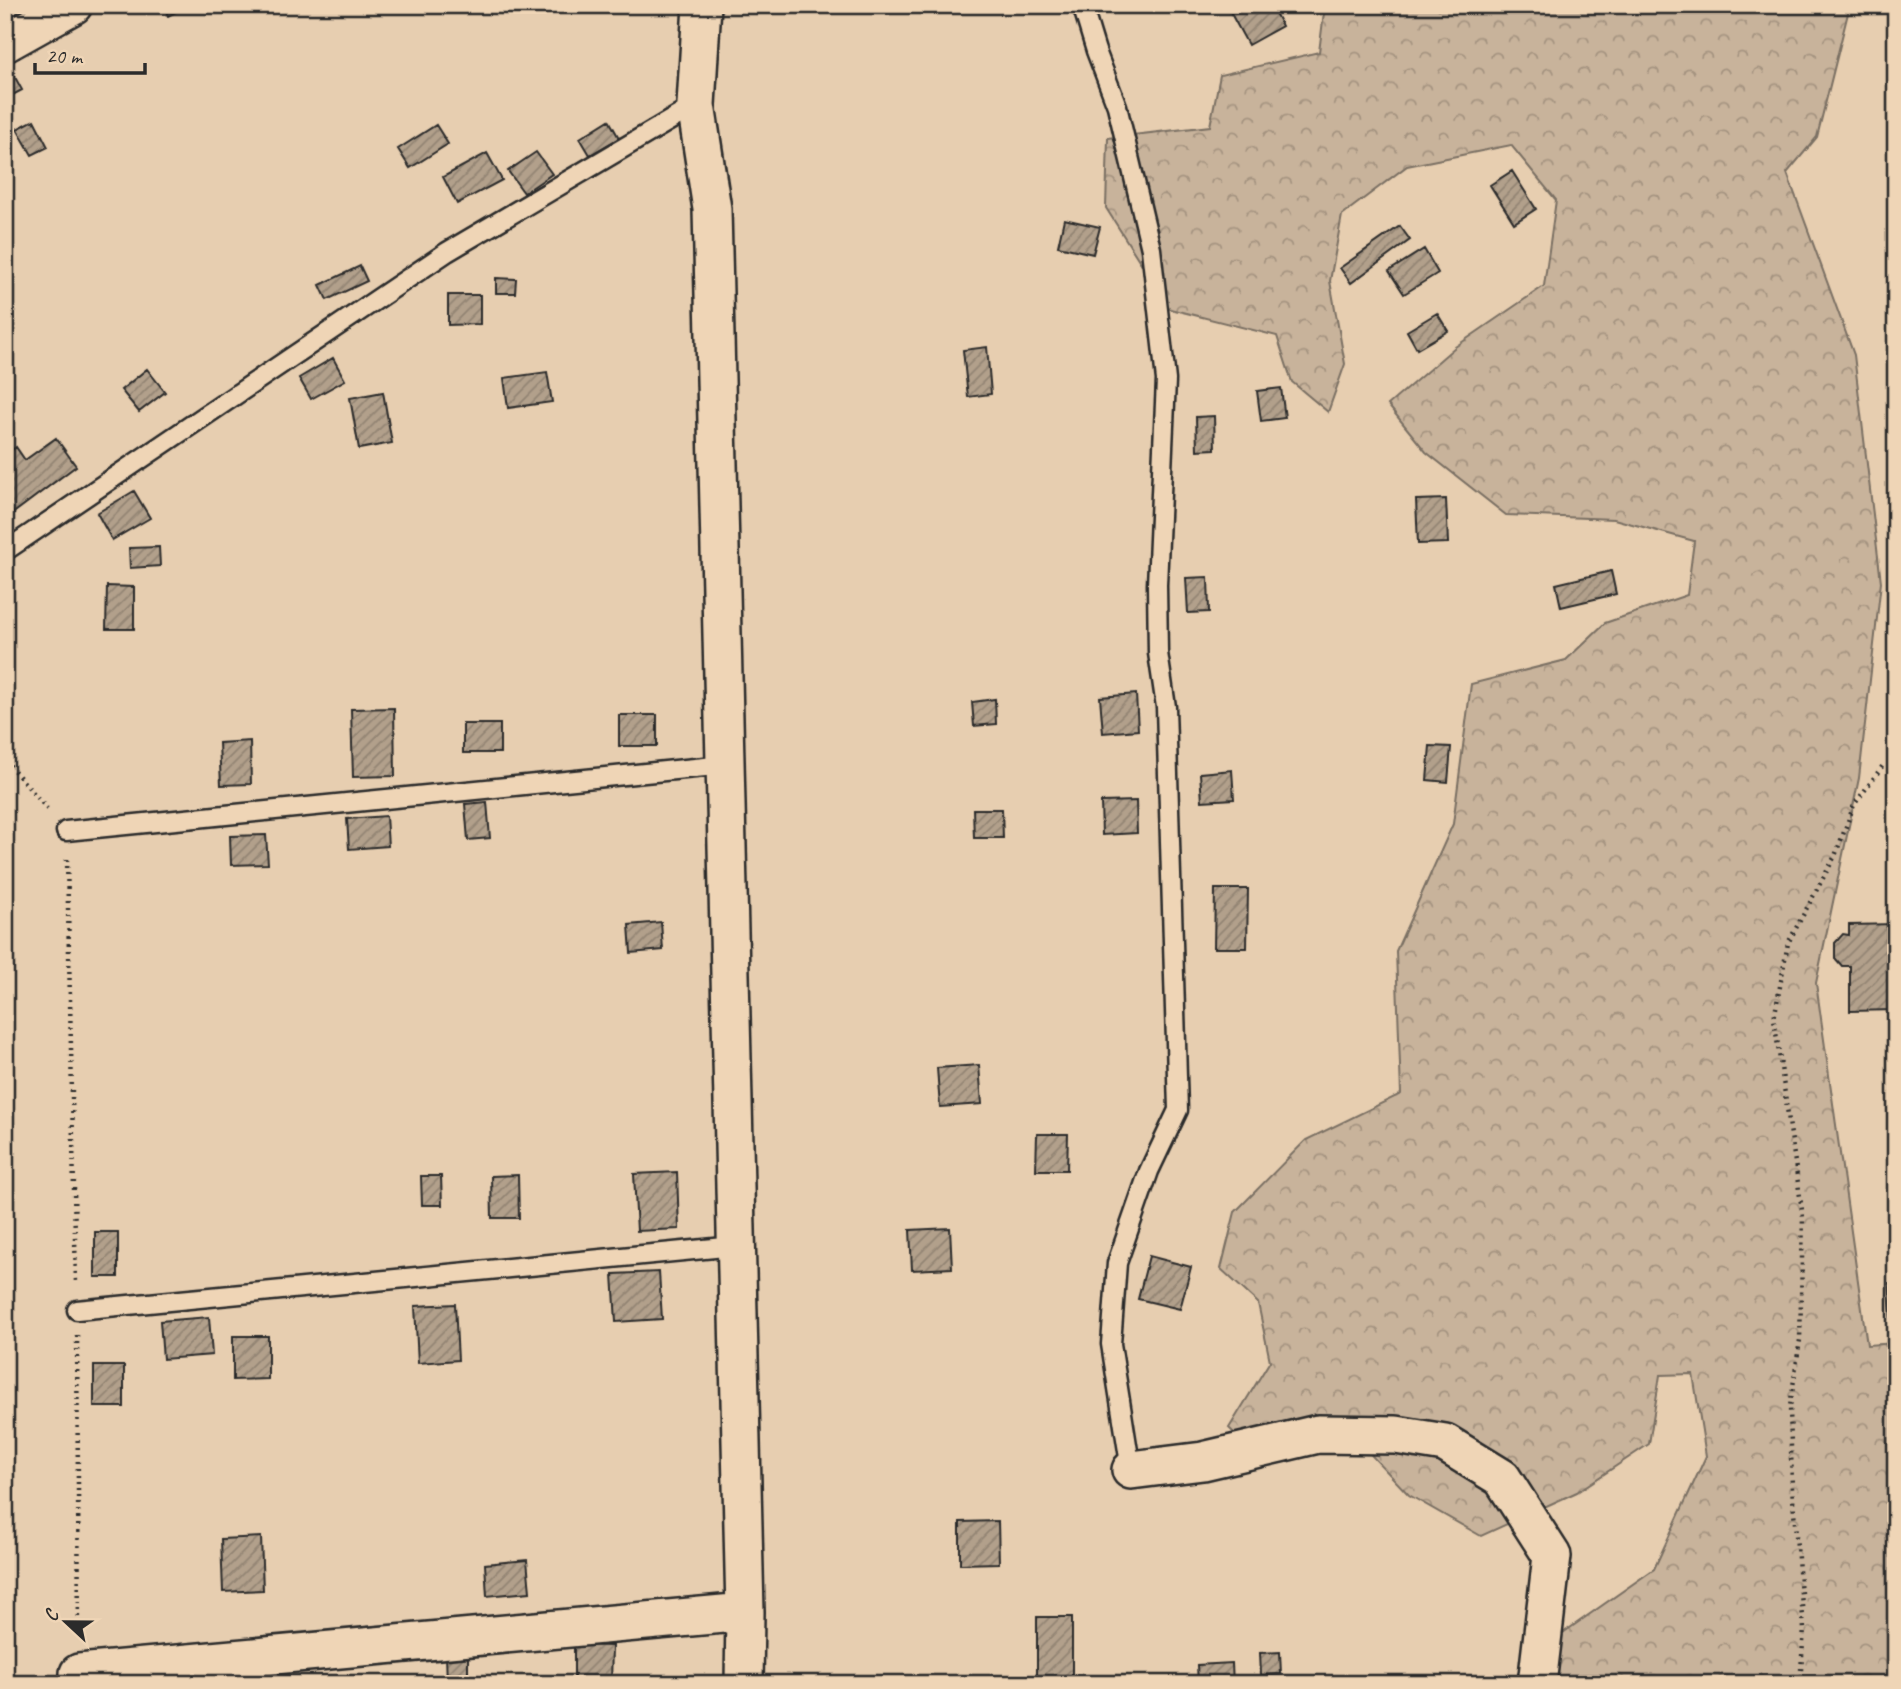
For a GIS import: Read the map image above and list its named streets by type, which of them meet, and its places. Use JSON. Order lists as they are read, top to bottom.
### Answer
{
  "scale_bar": "20 m",
  "north": "left"
}
